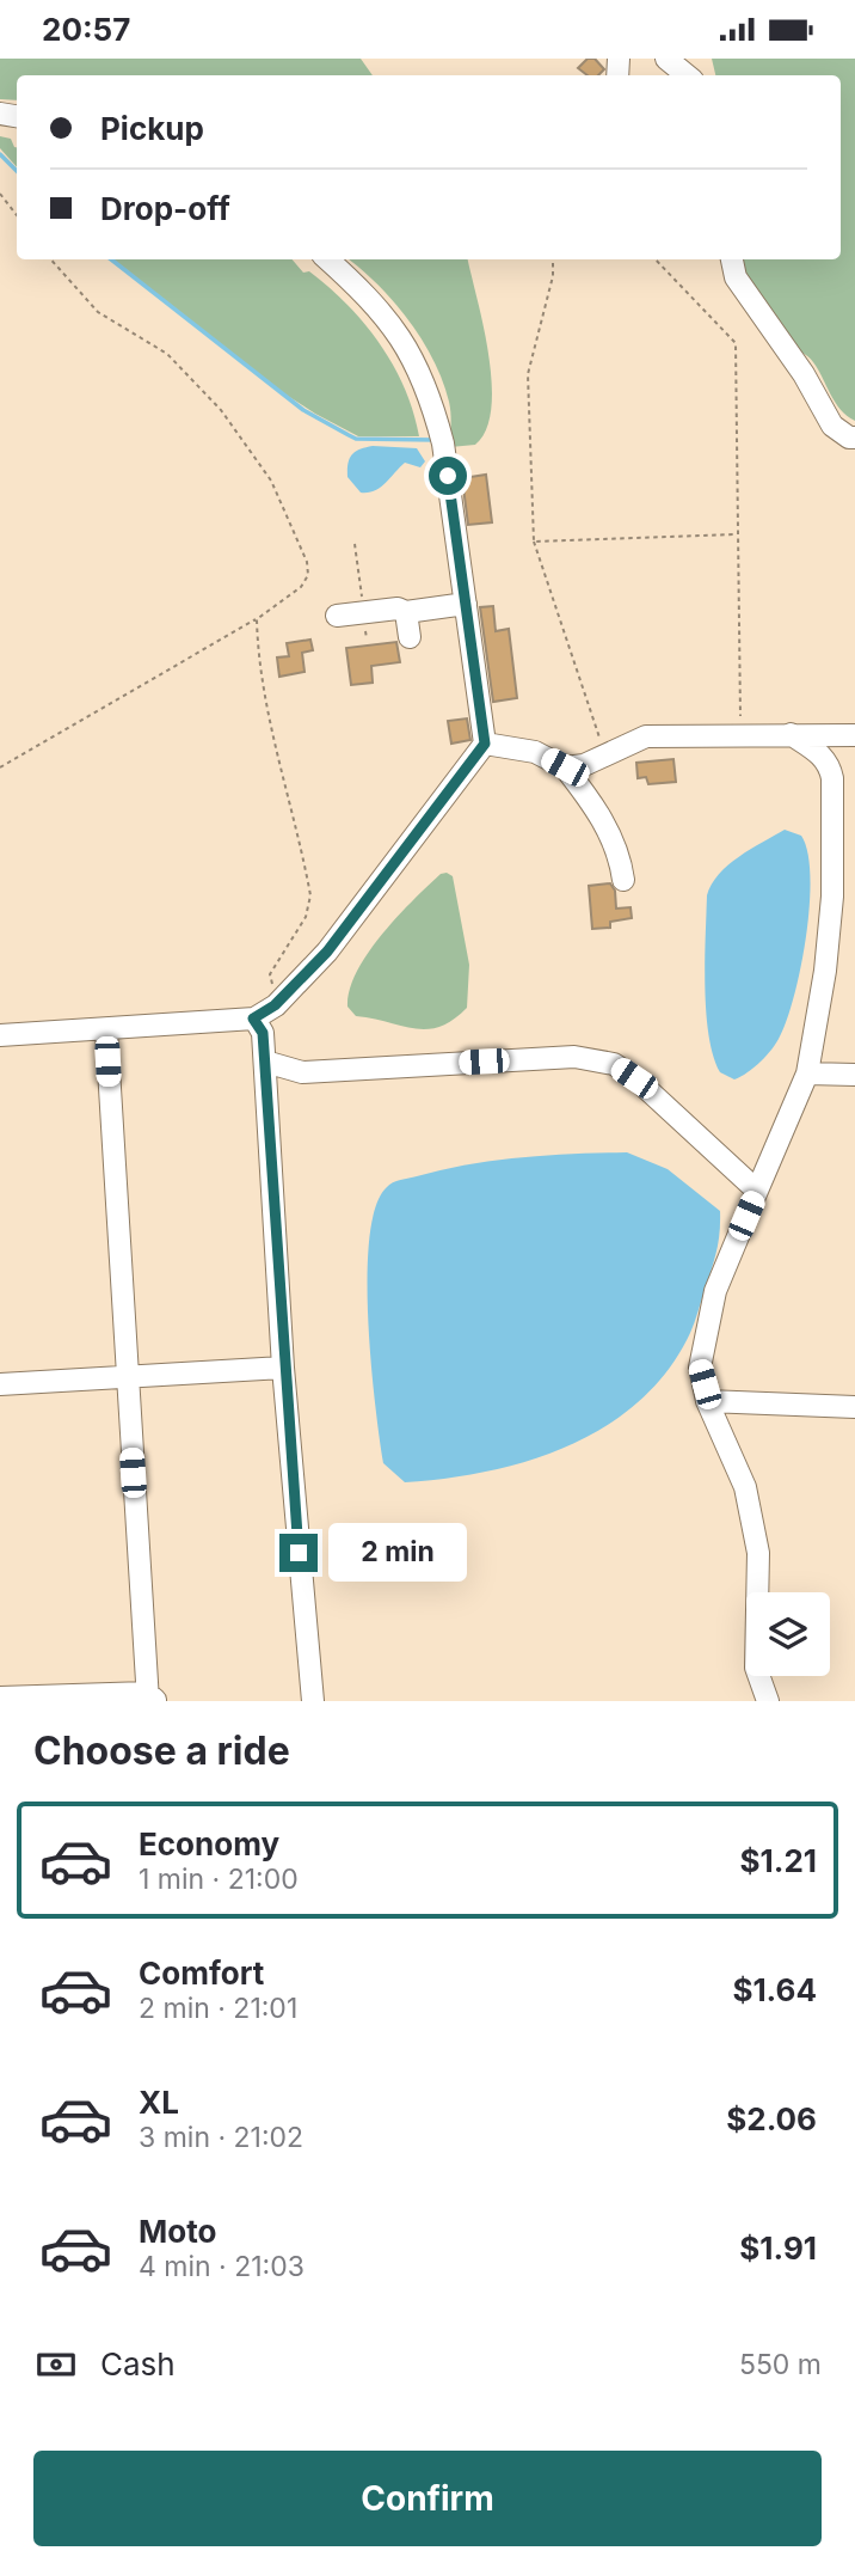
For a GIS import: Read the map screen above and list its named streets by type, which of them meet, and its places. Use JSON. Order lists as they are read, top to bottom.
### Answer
{
  "page": {
    "status": "20:57",
    "banner": ["Pickup", "Drop-off"],
    "bubble": "2 min",
    "heading": "Choose a ride",
    "list": [
      {
        "name": "Economy",
        "note": "1 min · 21:00",
        "value": "$1.21"
      },
      {
        "name": "Comfort",
        "note": "2 min · 21:01",
        "value": "$1.64"
      },
      {
        "name": "XL",
        "note": "3 min · 21:02",
        "value": "$2.06"
      },
      {
        "name": "Moto",
        "note": "4 min · 21:03",
        "value": "$1.91"
      }
    ],
    "pay": ["Cash", "550 m"],
    "buttons": "Confirm"
  }
}
